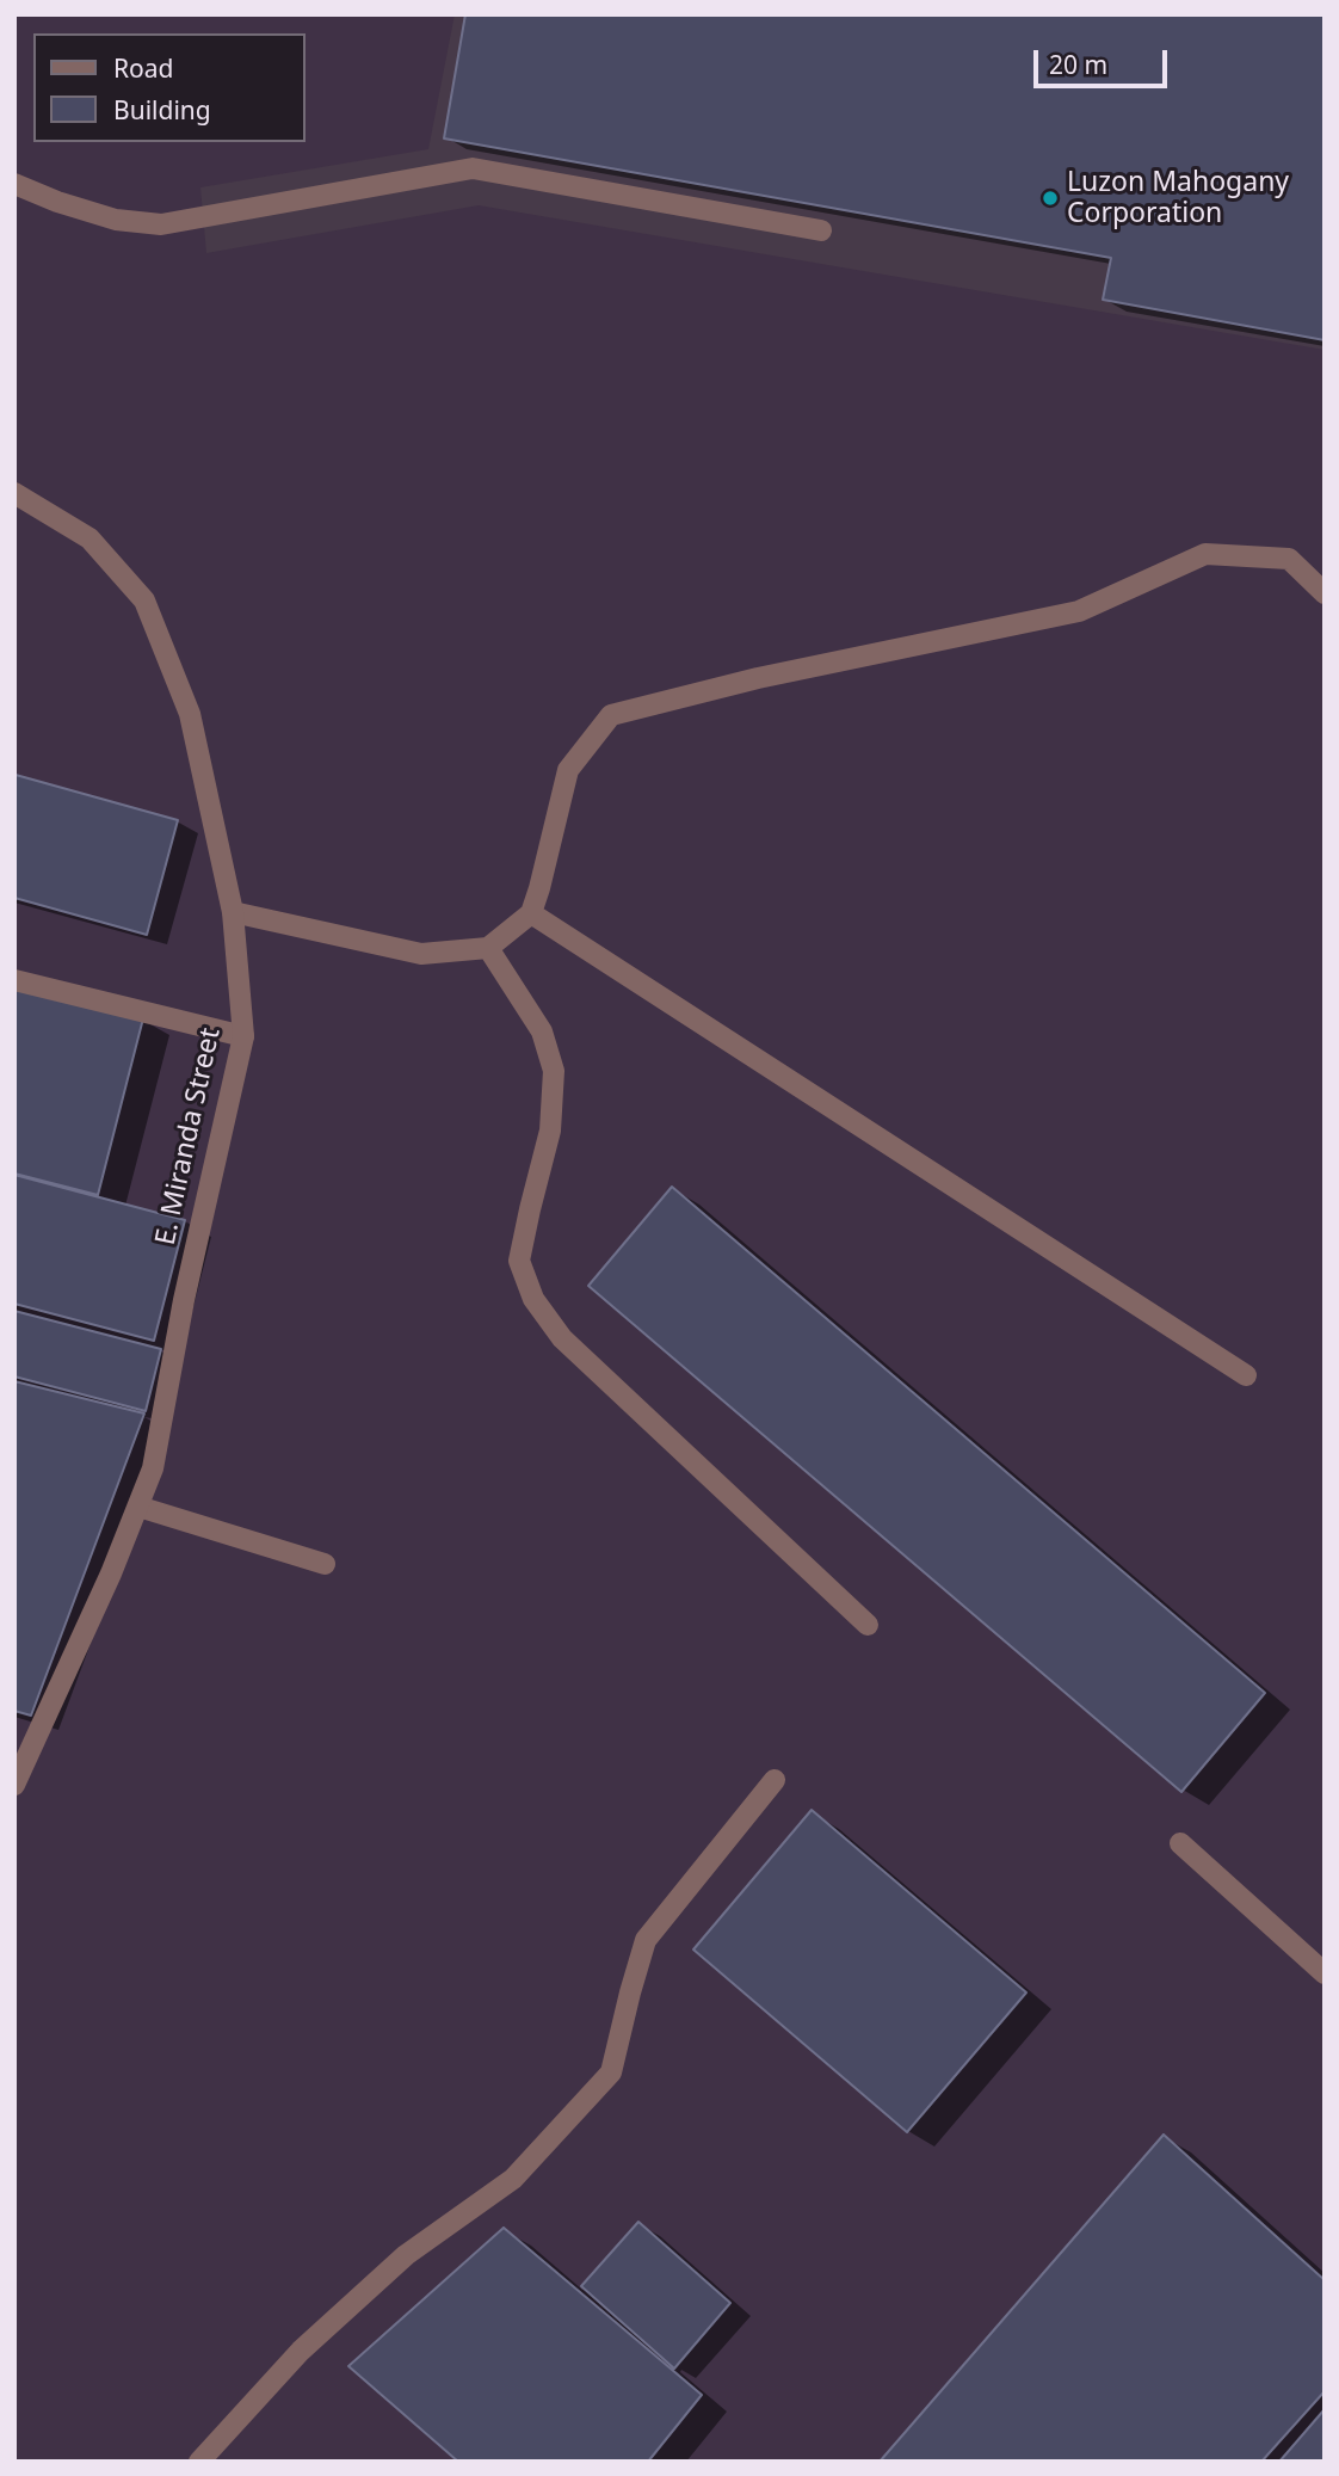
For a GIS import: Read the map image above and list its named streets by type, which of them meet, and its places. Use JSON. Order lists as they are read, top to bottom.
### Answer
{
  "streets": {
    "street": ["E. Miranda Street"]
  },
  "places": ["Luzon Mahogany Corporation"],
  "legend": ["Road", "Building"],
  "scale_bar": "20 m"
}
